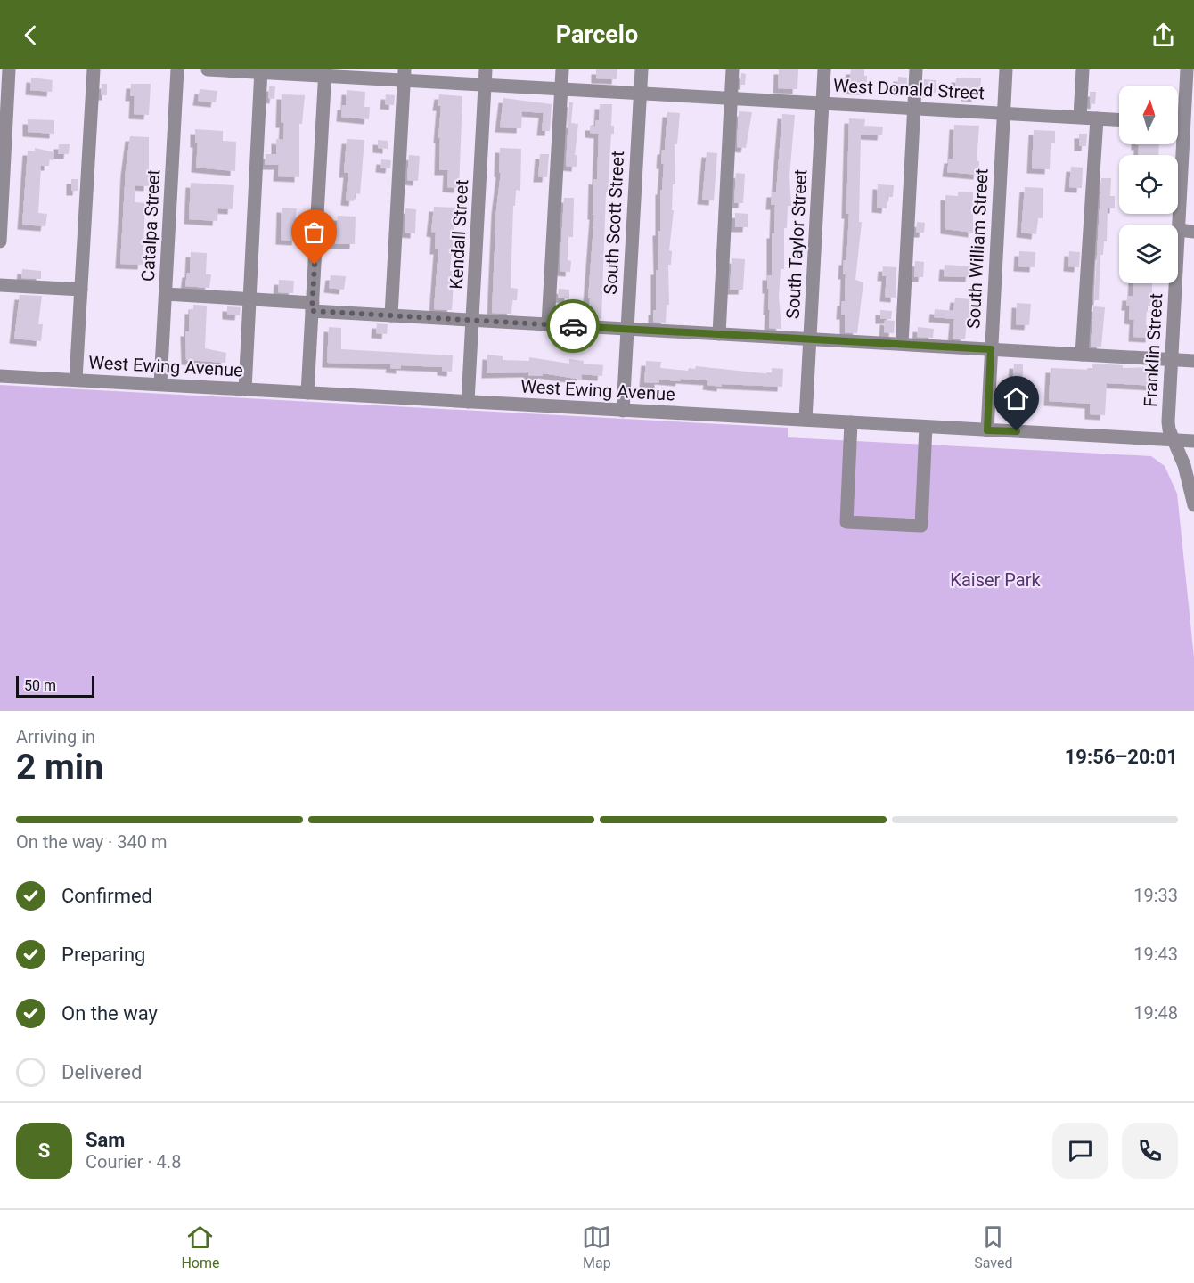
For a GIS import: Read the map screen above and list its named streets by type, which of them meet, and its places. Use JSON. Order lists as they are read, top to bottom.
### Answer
{
  "streets": {
    "street": [
      "West Donald Street",
      "South Scott Street",
      "Catalpa Street",
      "Kendall Street",
      "South Taylor Street",
      "South William Street",
      "Franklin Street",
      "West Ewing Avenue"
    ]
  },
  "crossings": [
    ["West Donald Street", "South Scott Street"],
    ["West Donald Street", "Kendall Street"],
    ["West Donald Street", "South Taylor Street"],
    ["West Donald Street", "South William Street"],
    ["South Scott Street", "West Ewing Avenue"],
    ["Catalpa Street", "West Ewing Avenue"],
    ["Kendall Street", "West Ewing Avenue"],
    ["South Taylor Street", "West Ewing Avenue"],
    ["South William Street", "West Ewing Avenue"],
    ["Franklin Street", "West Ewing Avenue"]
  ],
  "parks": ["Kaiser Park"],
  "scale_bar": "50 m",
  "north": "top",
  "page": {
    "header": "Parcelo",
    "scale": "50 m",
    "heading": ["2 min", "Arriving in", "19:56–20:01"],
    "panel": ["Sam", "Courier · 4.8"],
    "bar": "On the way · 340 m",
    "list": [
      ["Confirmed", "19:33"],
      ["Preparing", "19:43"],
      ["On the way", "19:48"],
      "Delivered"
    ],
    "round": "S",
    "tabs": ["Home", "Map", "Saved"]
  }
}
